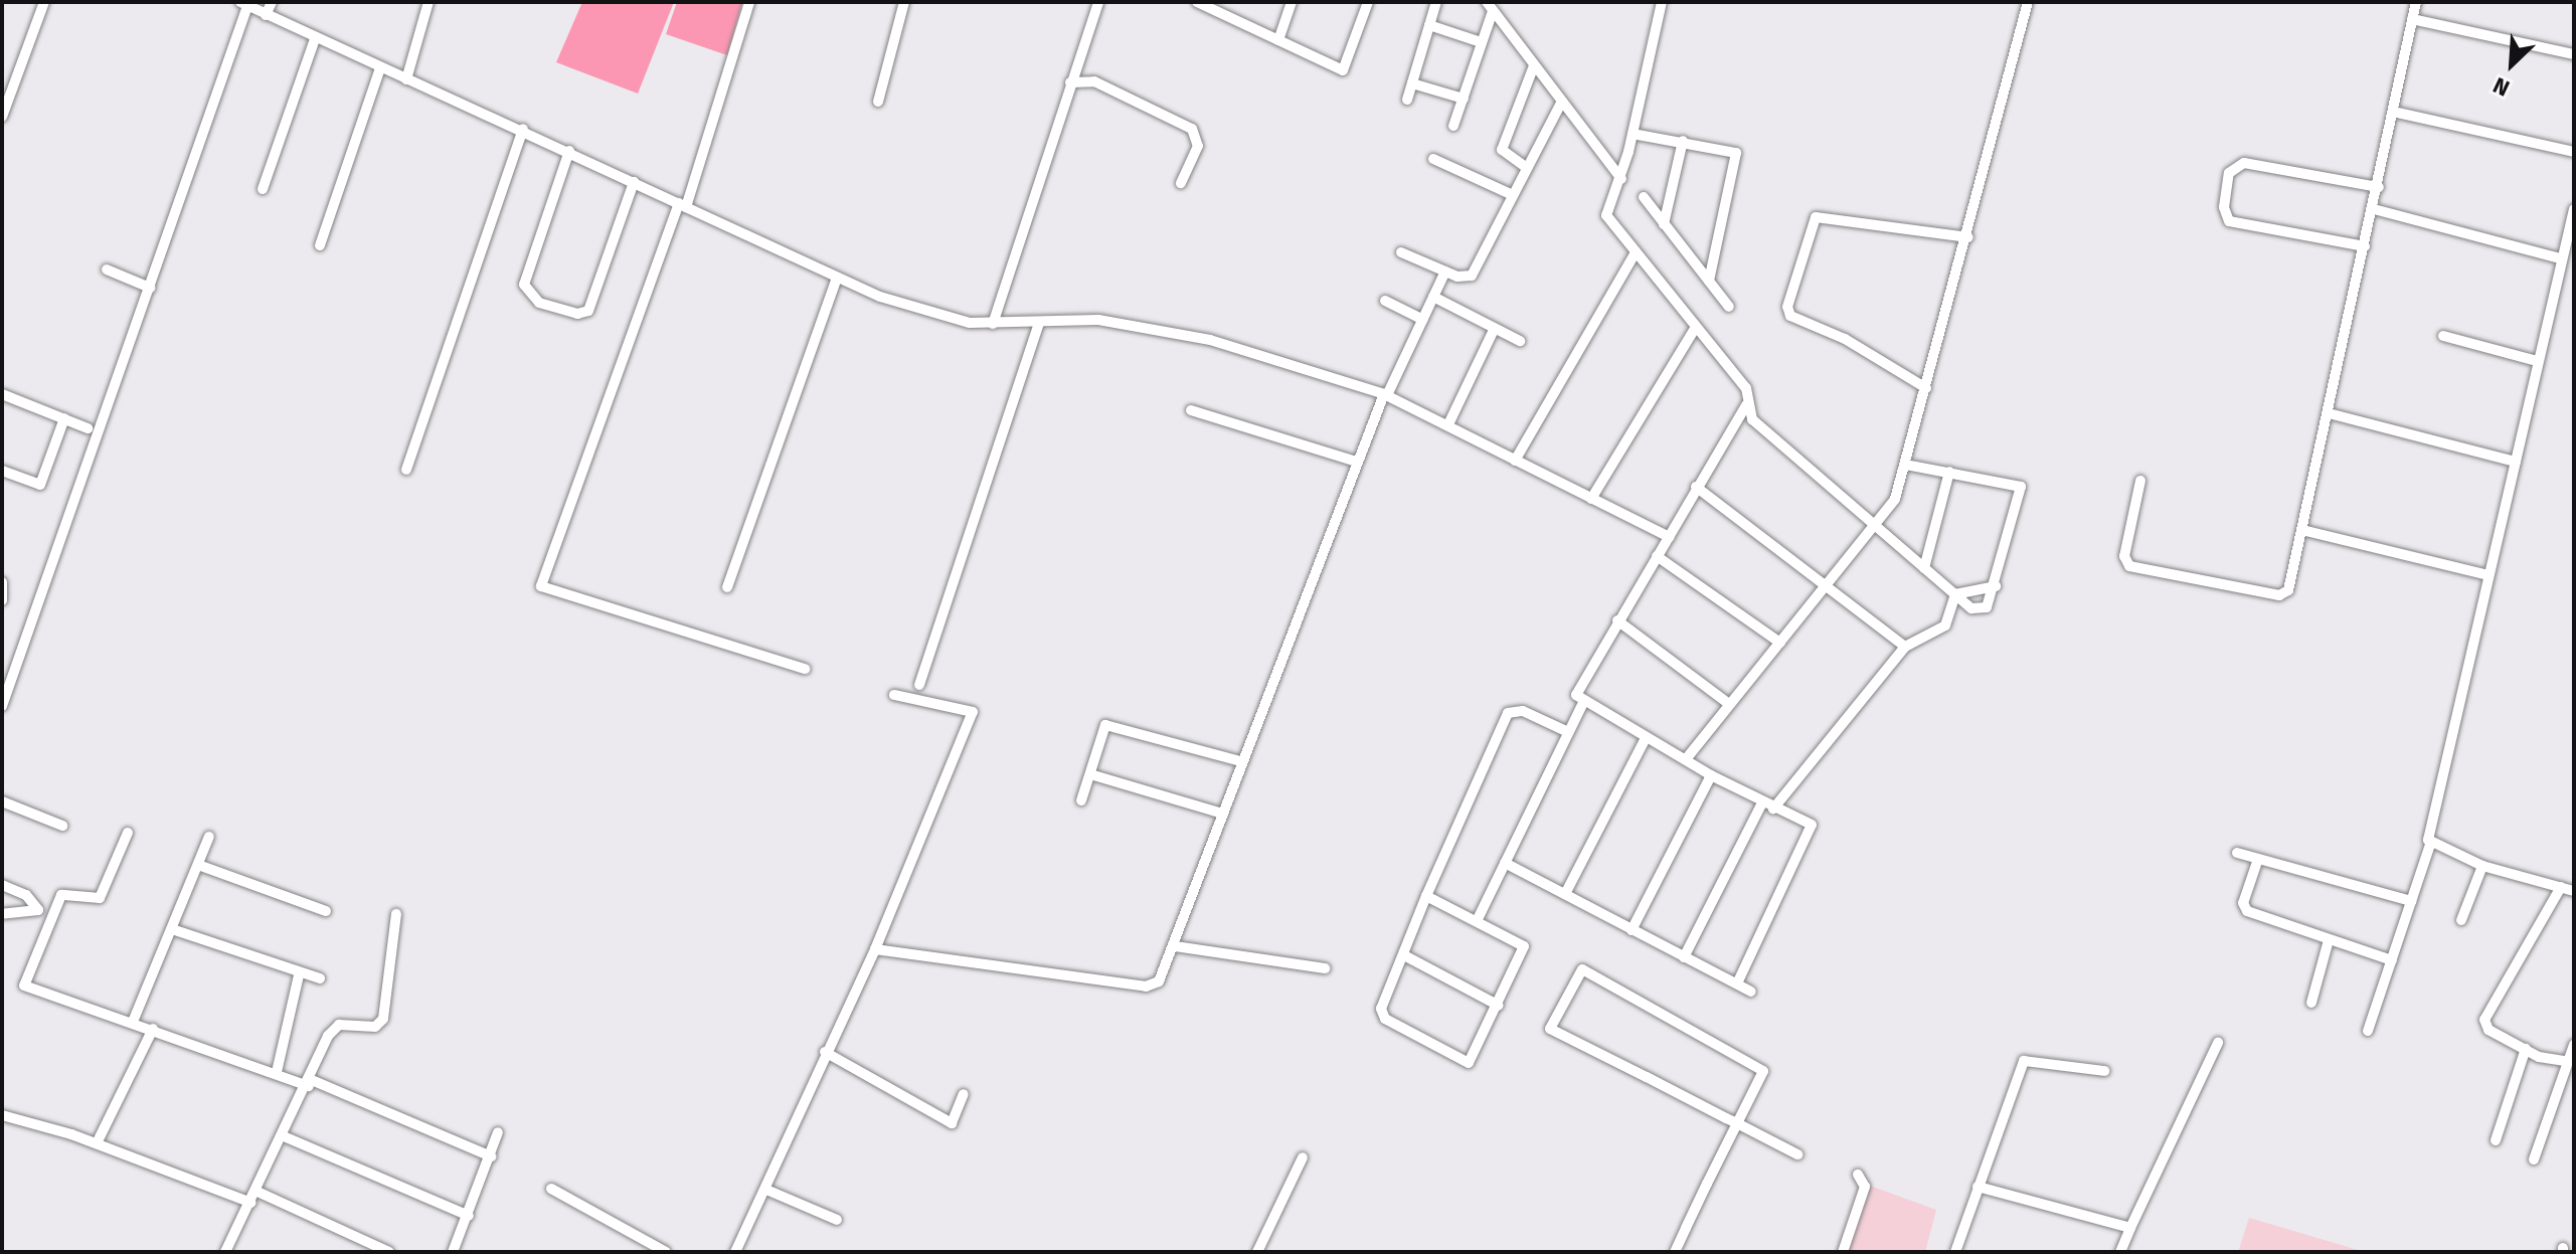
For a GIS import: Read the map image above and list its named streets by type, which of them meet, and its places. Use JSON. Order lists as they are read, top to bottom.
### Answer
{
  "north": "bottom left"
}
